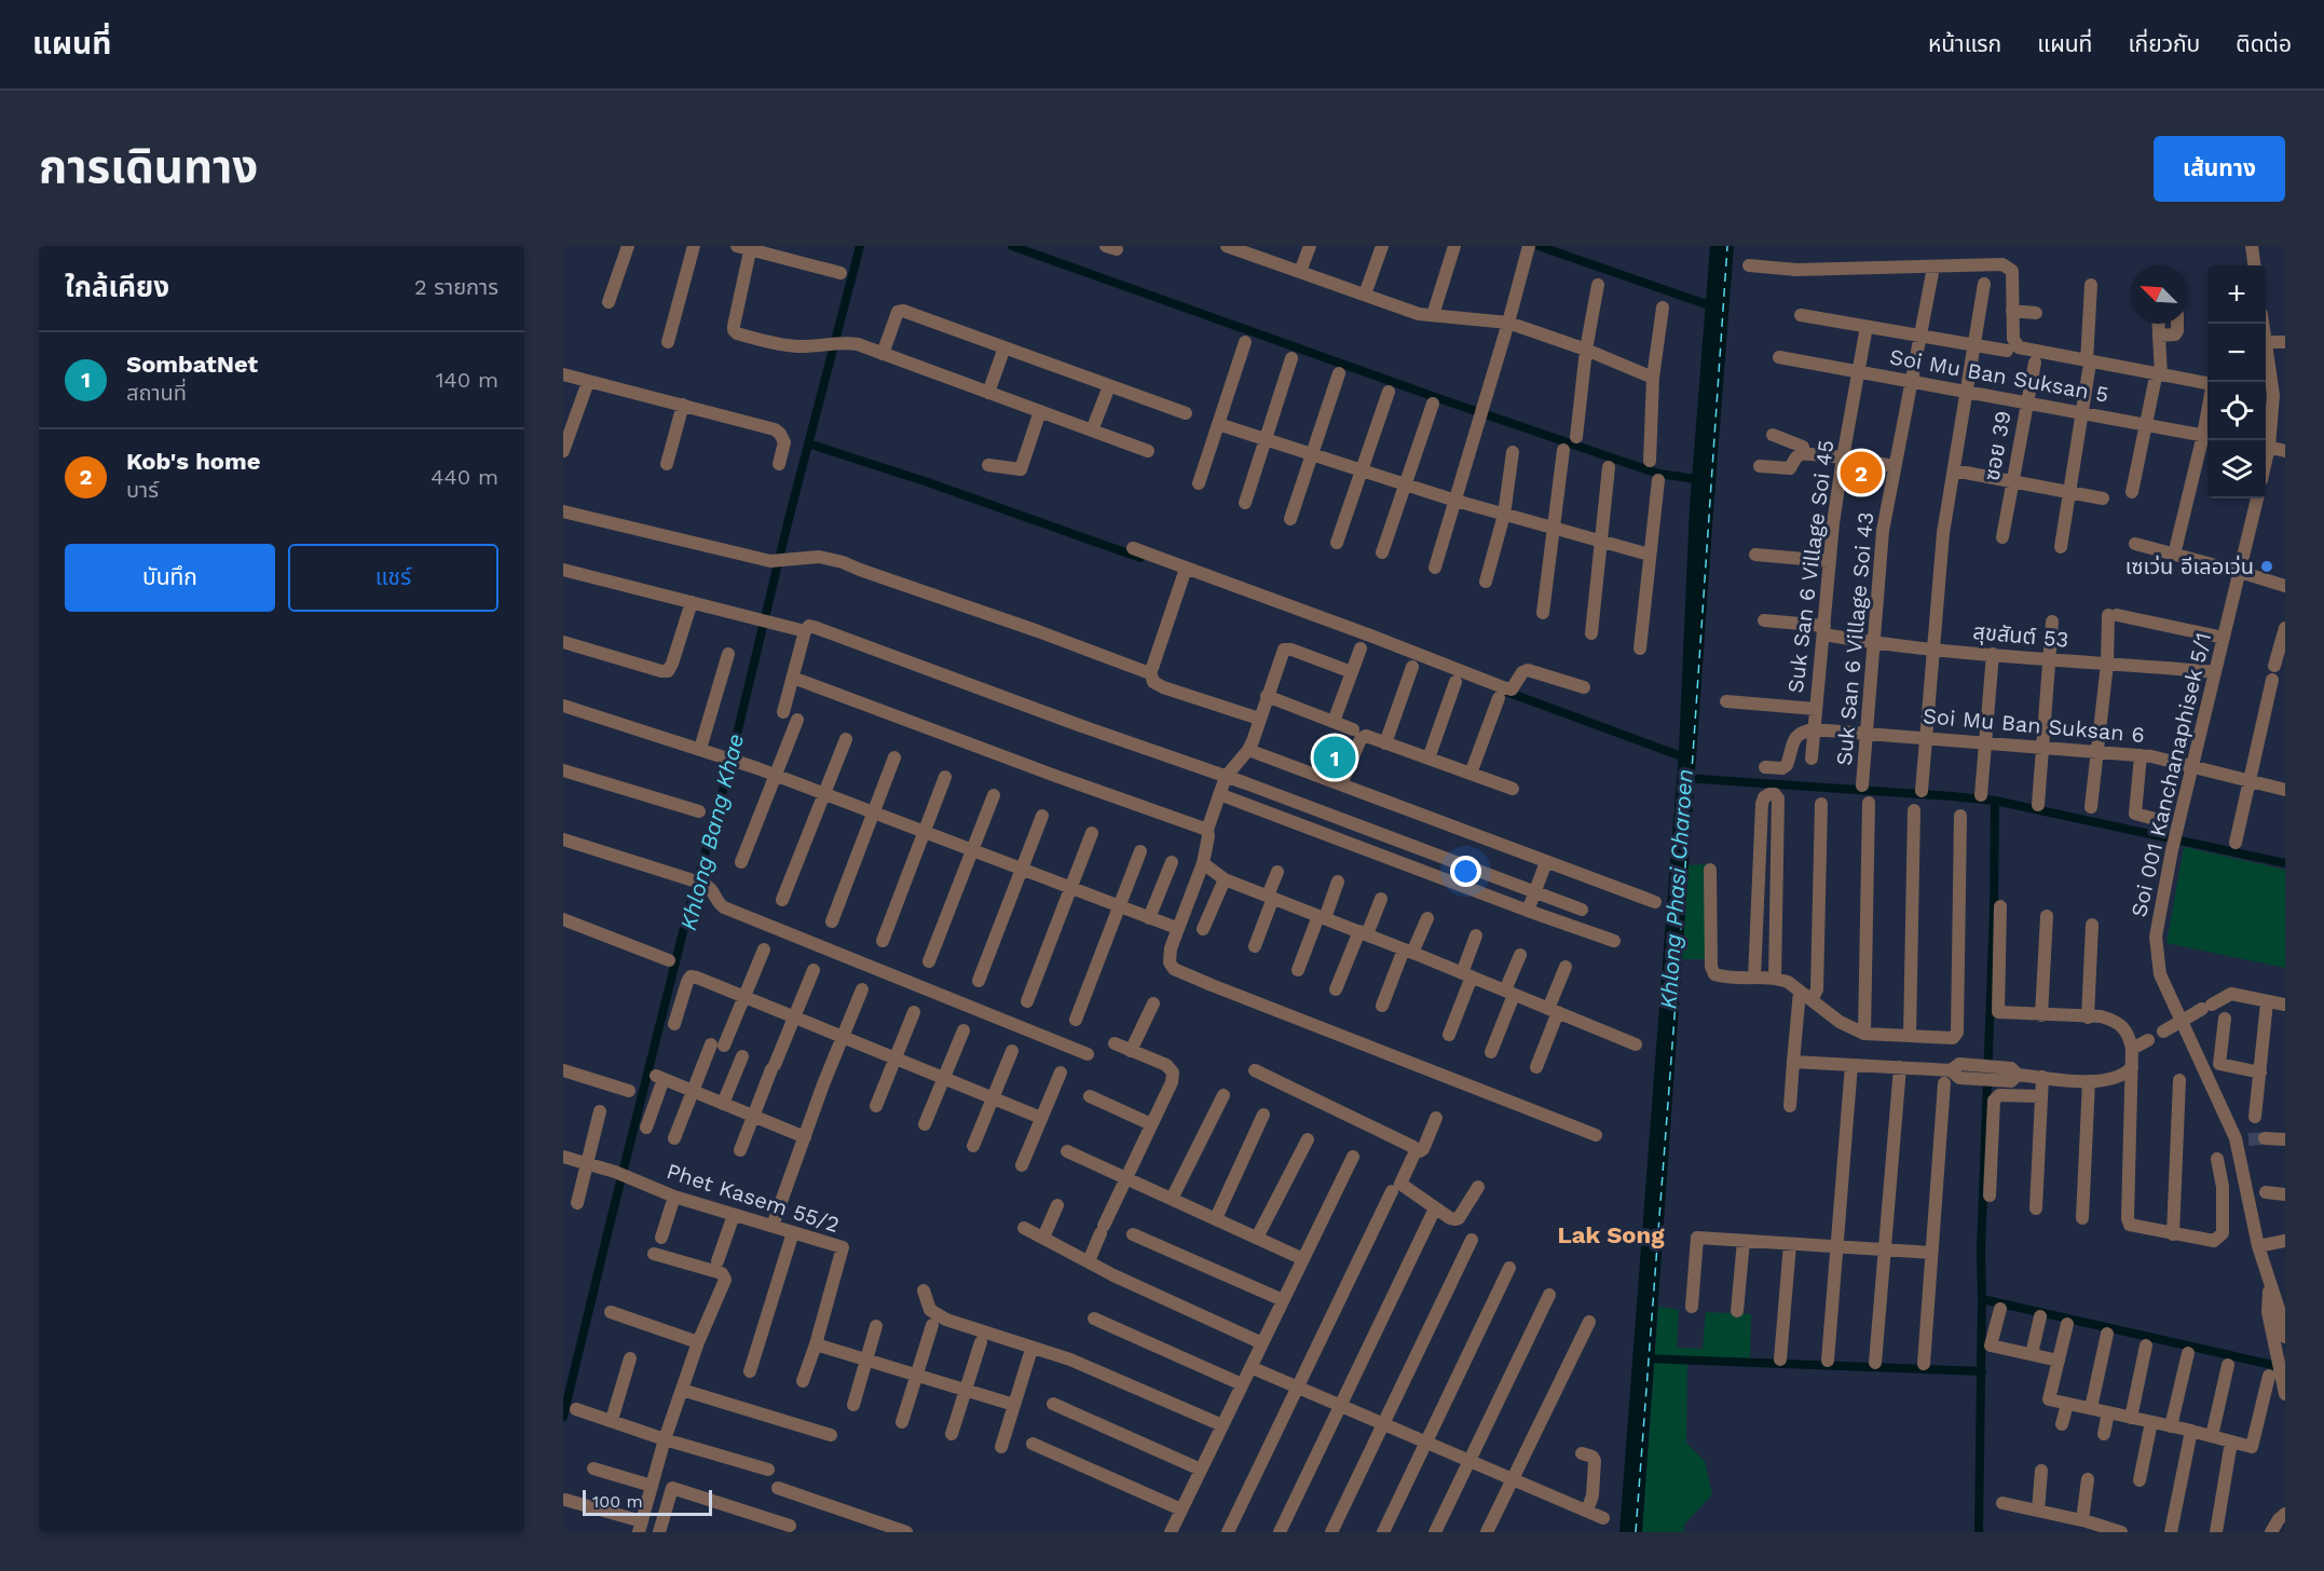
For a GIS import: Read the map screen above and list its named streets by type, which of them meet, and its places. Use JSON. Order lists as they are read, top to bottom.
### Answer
{
  "streets": {
    "street": [
      "Soi Mu Ban Suksan 5",
      "ซอย 39",
      "Suk San 6 Village Soi 45",
      "สุขสันต์ 53",
      "Suk San 6 Village Soi 43",
      "Soi Mu Ban Suksan 6",
      "Soi 001 Kanchanaphisek 5/1",
      "Phet Kasem 55/2"
    ]
  },
  "crossings": [
    ["Soi Mu Ban Suksan 5", "ซอย 39"],
    ["Soi Mu Ban Suksan 5", "Suk San 6 Village Soi 45"],
    ["Soi Mu Ban Suksan 5", "Suk San 6 Village Soi 43"],
    ["Suk San 6 Village Soi 45", "สุขสันต์ 53"],
    ["Suk San 6 Village Soi 45", "Soi Mu Ban Suksan 6"],
    ["สุขสันต์ 53", "Suk San 6 Village Soi 43"],
    ["สุขสันต์ 53", "Soi 001 Kanchanaphisek 5/1"],
    ["Suk San 6 Village Soi 43", "Soi Mu Ban Suksan 6"],
    ["Soi Mu Ban Suksan 6", "Soi 001 Kanchanaphisek 5/1"]
  ],
  "districts": ["Lak Song"],
  "water": ["Khlong Bang Khae", "Khlong Phasi Charoen"],
  "places": ["เซเว่น อีเลอเว่น"],
  "scale_bar": "100 m",
  "north": "top left",
  "page": {
    "header": "แผนที่",
    "nav": [
      "หน้าแรก",
      "แผนที่",
      "เกี่ยวกับ",
      "ติดต่อ"
    ],
    "title": "การเดินทาง",
    "buttons": [
      "เส้นทาง",
      ["บันทึก", "แชร์"]
    ],
    "heading": ["ใกล้เคียง", "2 รายการ"],
    "map_buttons": ["+", "−"],
    "list": [
      {
        "mark": "1",
        "name": "SombatNet",
        "note": "สถานที่",
        "value": "140 m"
      },
      {
        "mark": "2",
        "name": "Kob's home",
        "note": "บาร์",
        "value": "440 m"
      }
    ],
    "pins": ["2", "1"],
    "scale": "100 m"
  }
}
